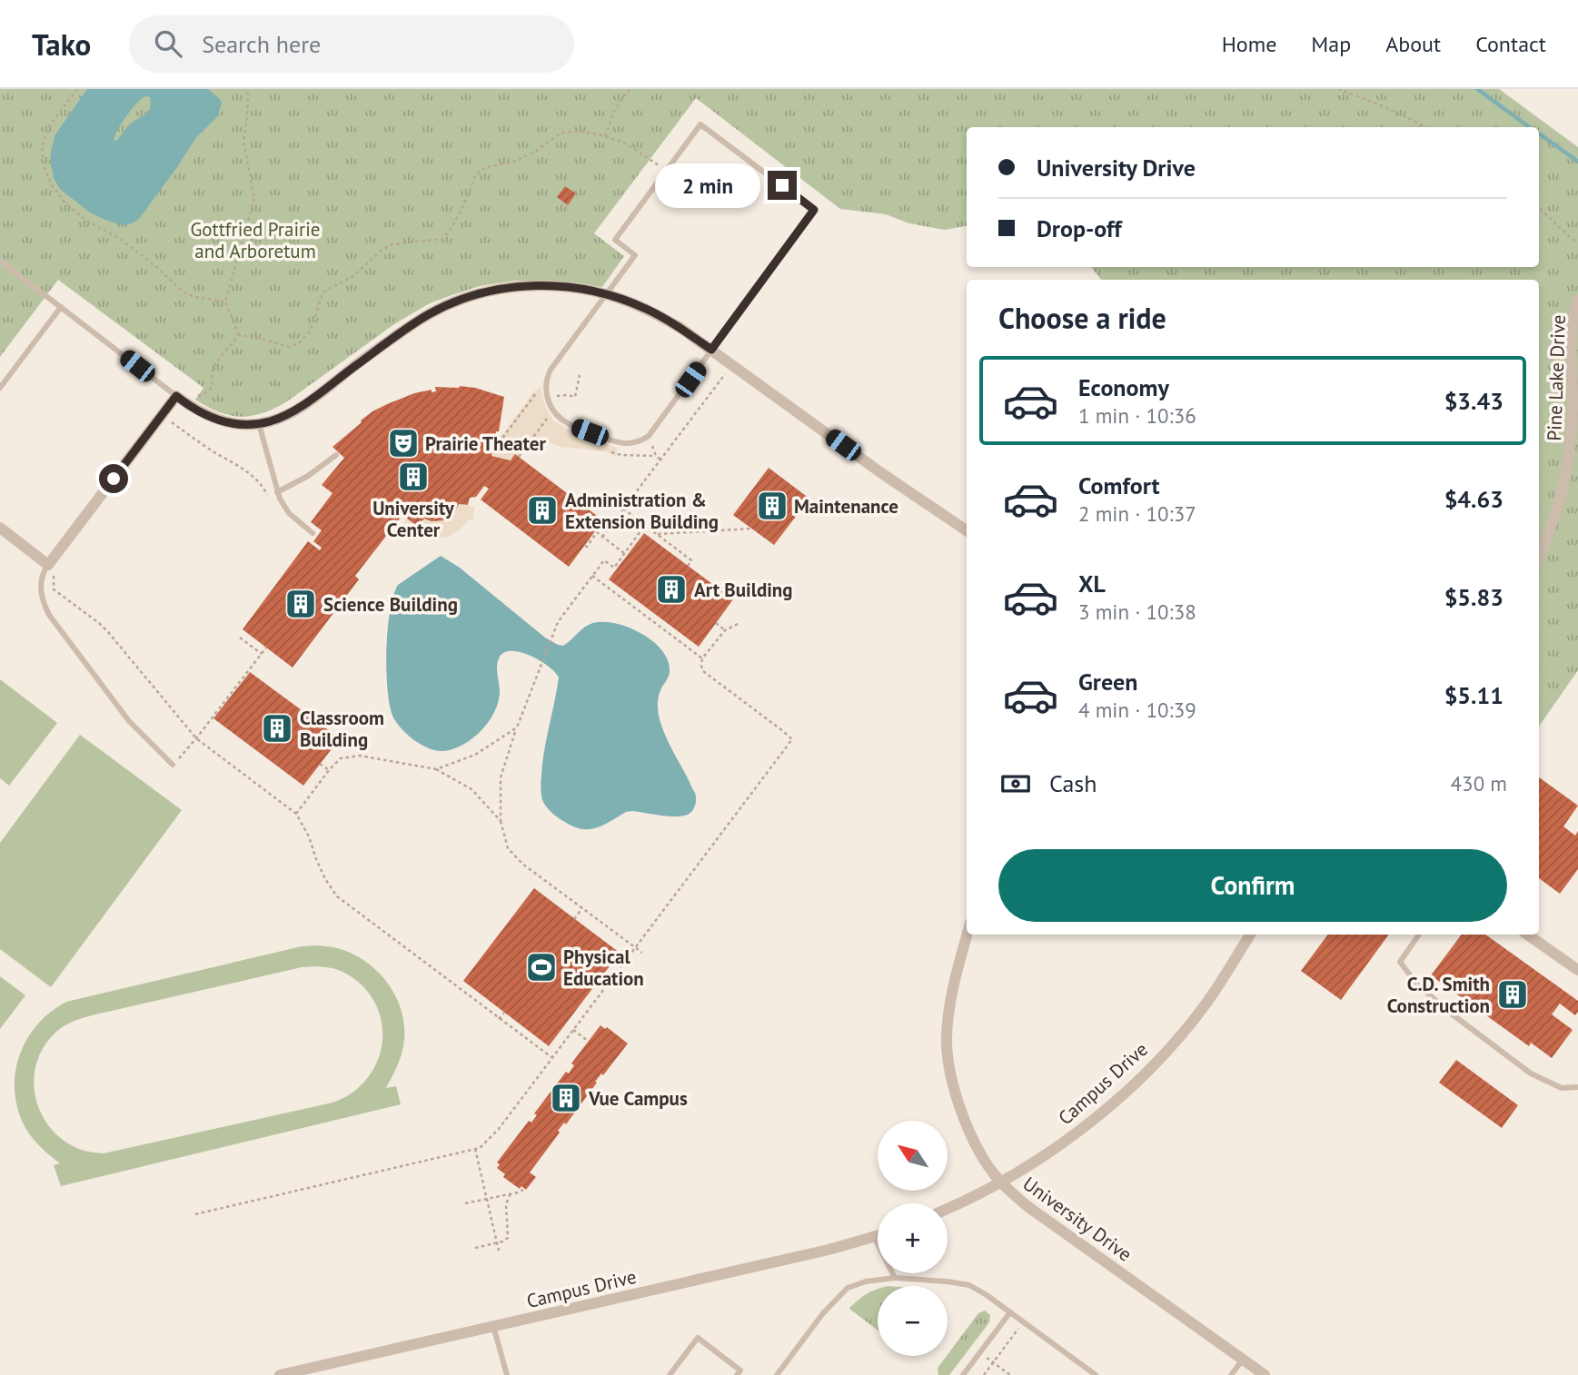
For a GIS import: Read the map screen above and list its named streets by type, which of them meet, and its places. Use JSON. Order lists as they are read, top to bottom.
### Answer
{
  "streets": {
    "street": ["Pine Lake Drive", "Campus Drive", "University Drive"]
  },
  "crossings": [
    ["Campus Drive", "University Drive"]
  ],
  "parks": ["Gottfried Prairie and Arboretum"],
  "places": {
    "theatre": ["Prairie Theater"],
    "building": [
      "University Center",
      "Maintenance",
      "Administration & Extension Building",
      "Art Building",
      "Science Building",
      "Classroom Building",
      "C.D. Smith Construction",
      "Vue Campus"
    ],
    "sports": ["Physical Education"]
  },
  "north": "top left",
  "page": {
    "header": "Tako",
    "search": "Search here",
    "nav": [
      "Home",
      "Map",
      "About",
      "Contact"
    ],
    "banner": ["University Drive", "Drop-off"],
    "bubble": "2 min",
    "heading": "Choose a ride",
    "list": [
      {
        "name": "Economy",
        "note": "1 min · 10:36",
        "value": "$3.43"
      },
      {
        "name": "Comfort",
        "note": "2 min · 10:37",
        "value": "$4.63"
      },
      {
        "name": "XL",
        "note": "3 min · 10:38",
        "value": "$5.83"
      },
      {
        "name": "Green",
        "note": "4 min · 10:39",
        "value": "$5.11"
      }
    ],
    "pay": ["Cash", "430 m"],
    "buttons": "Confirm",
    "map_buttons": ["+", "−"]
  }
}
